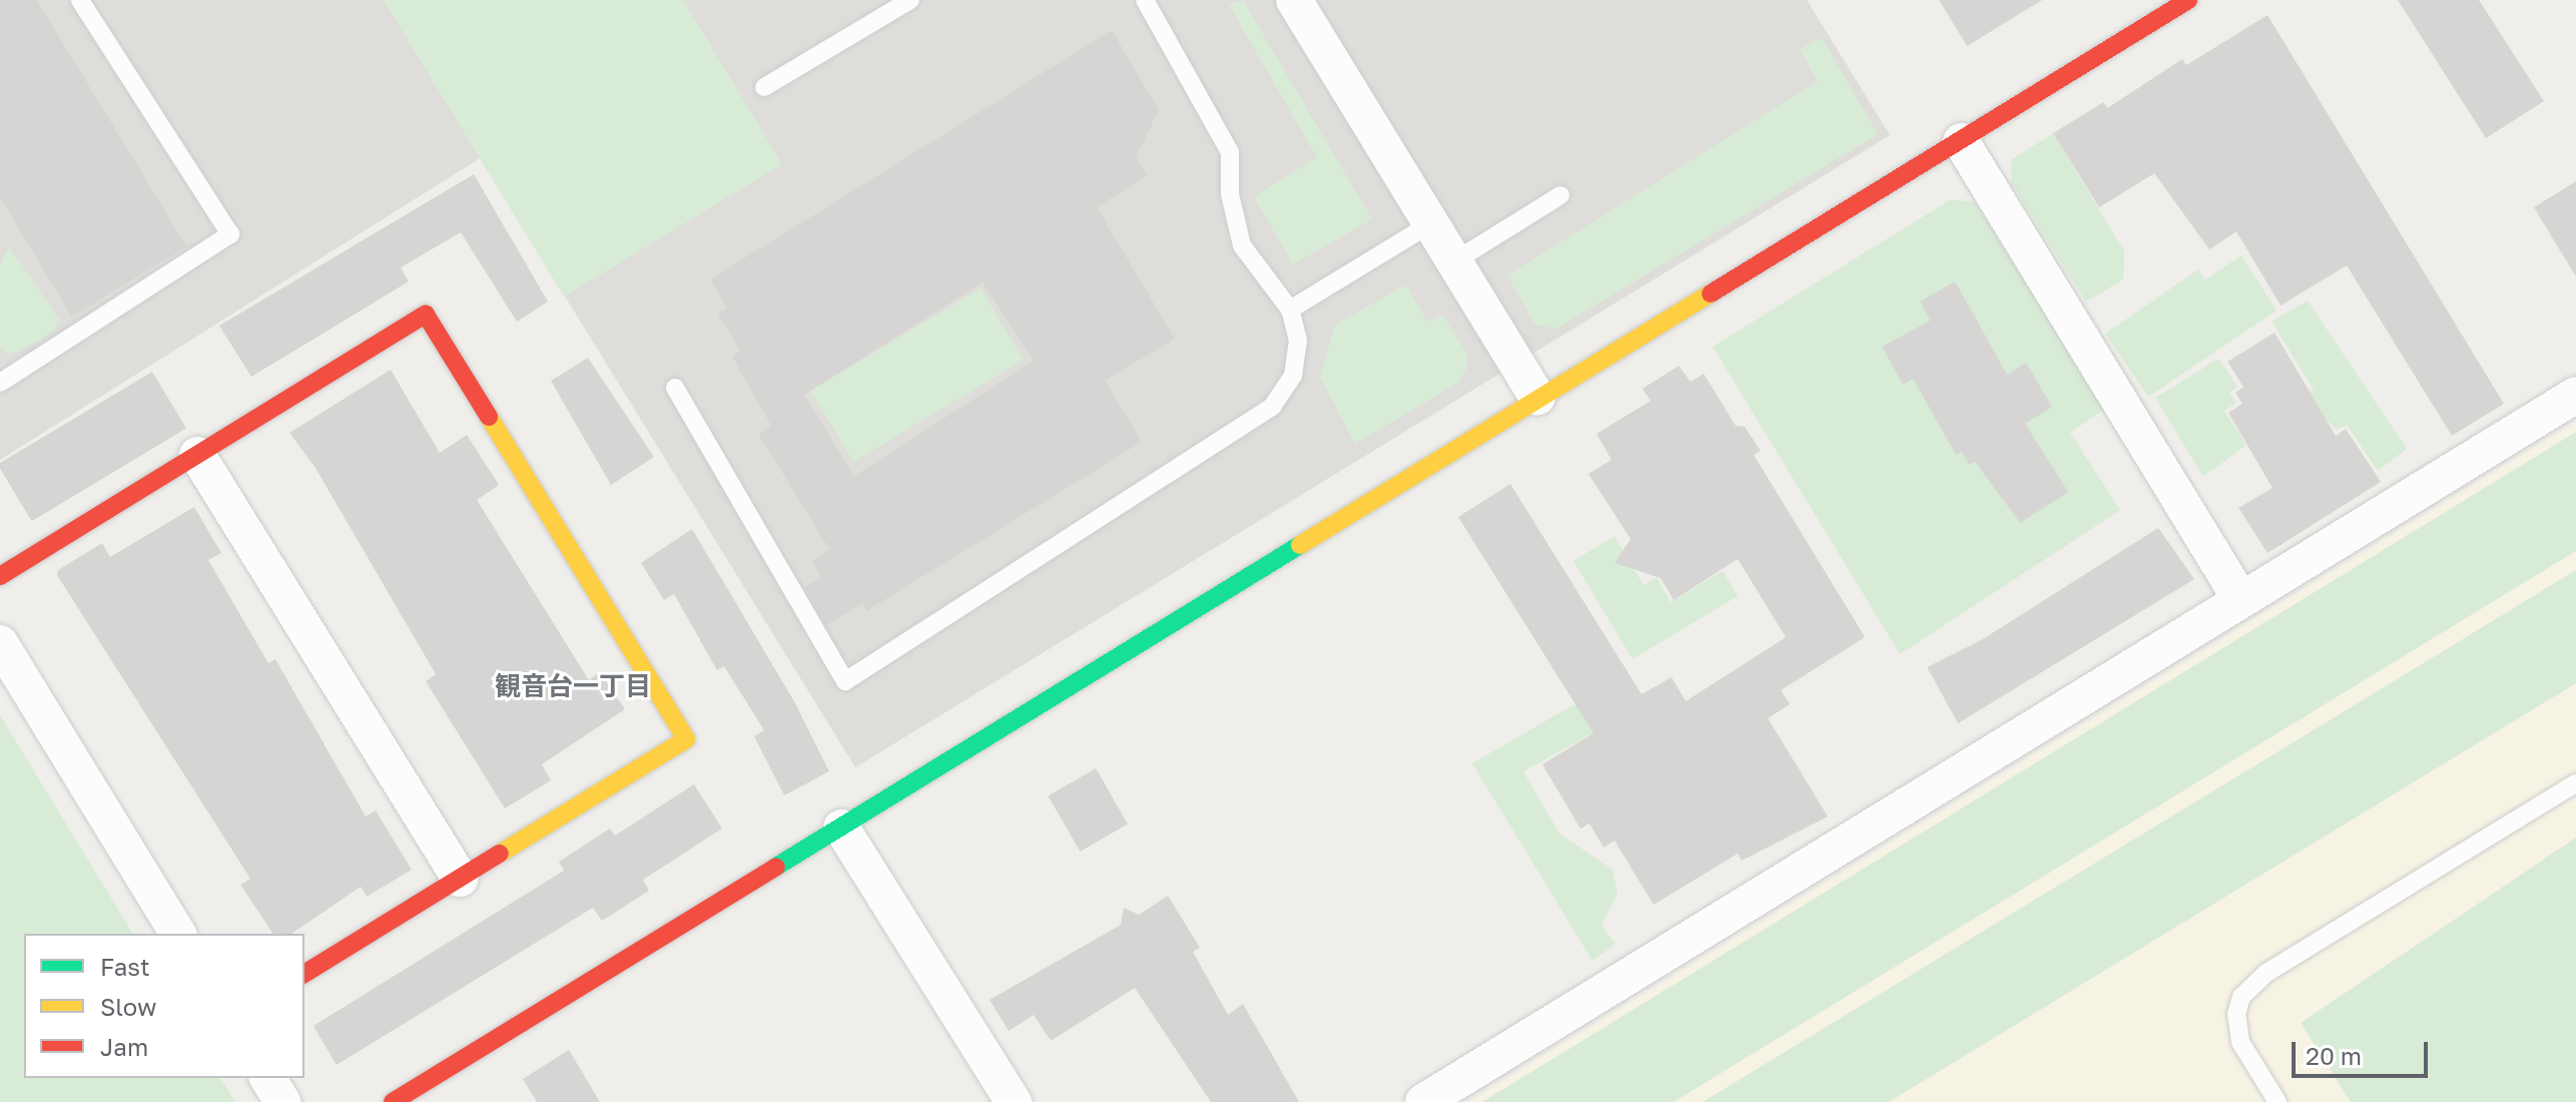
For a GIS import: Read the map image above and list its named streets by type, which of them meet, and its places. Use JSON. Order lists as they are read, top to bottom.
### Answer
{
  "districts": ["観音台一丁目"],
  "legend": ["Fast", "Slow", "Jam"],
  "scale_bar": "20 m"
}
